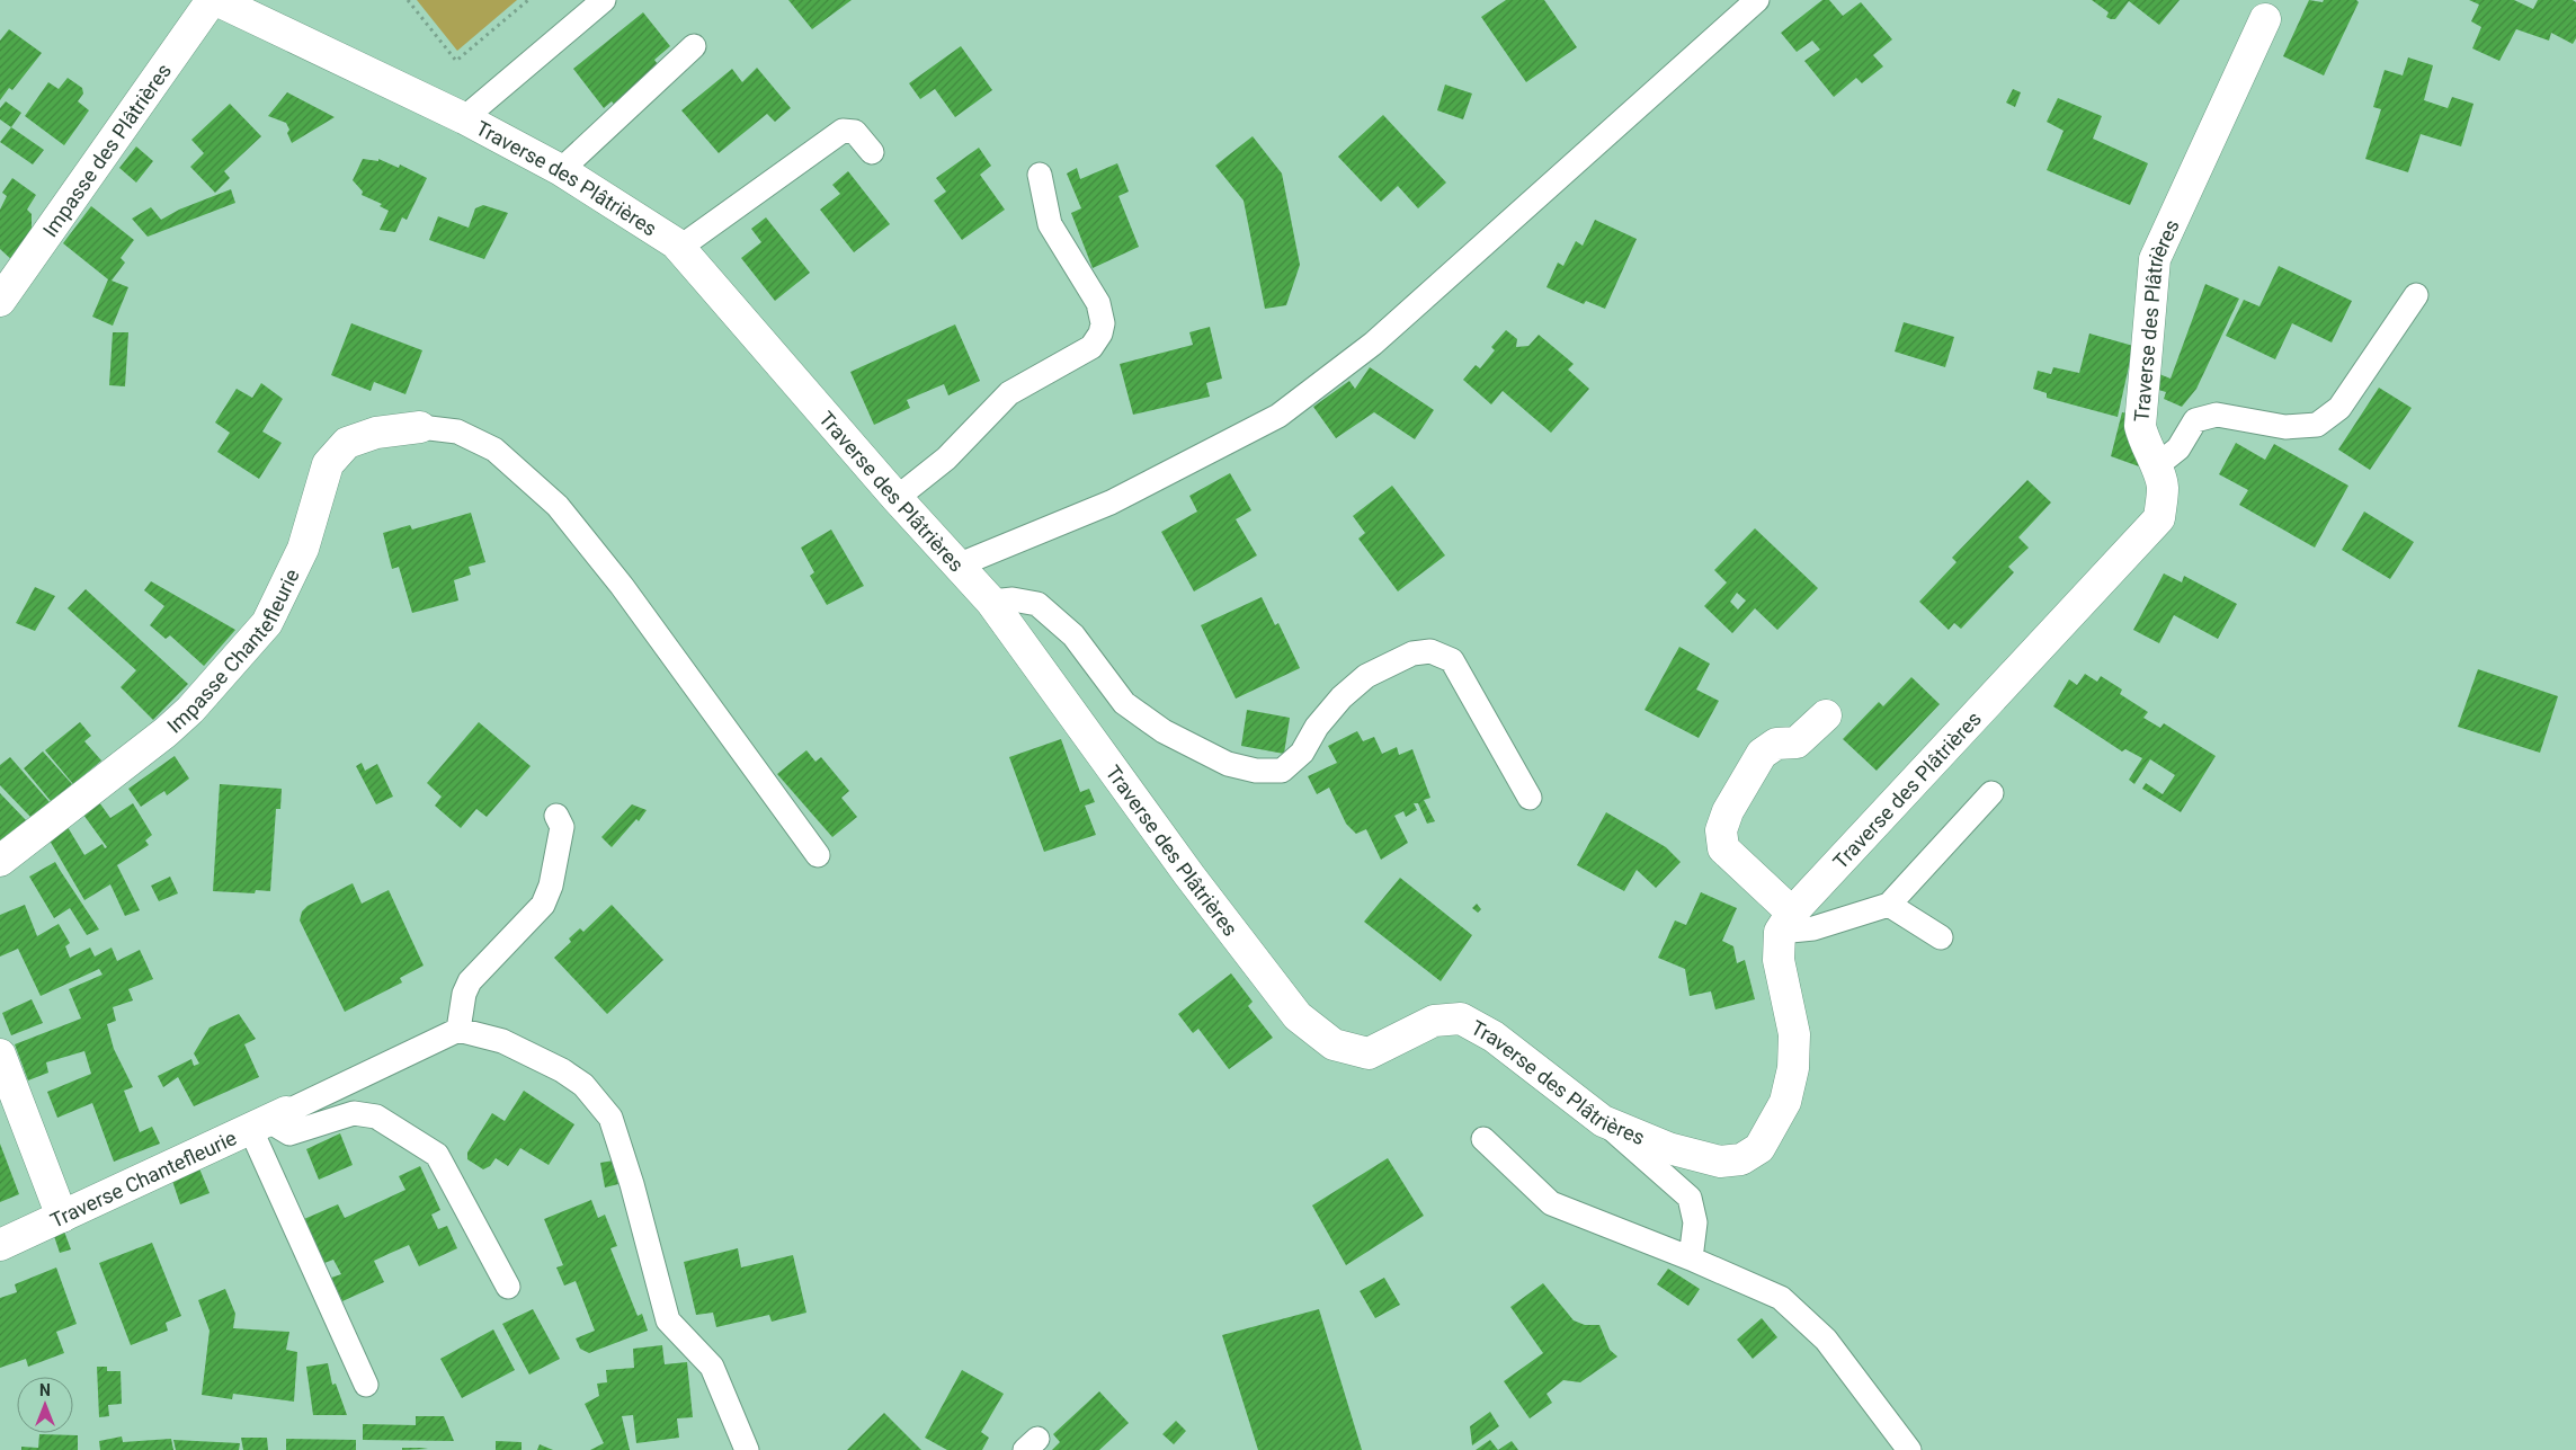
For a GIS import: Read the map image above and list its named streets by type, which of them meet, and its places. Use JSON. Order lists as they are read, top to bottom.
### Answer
{
  "streets": {
    "street": [
      "Impasse des Plâtrières",
      "Traverse des Plâtrières",
      "Impasse Chantefleurie",
      "Traverse Chantefleurie"
    ]
  },
  "crossings": [
    ["Impasse des Plâtrières", "Traverse des Plâtrières"]
  ],
  "north": "top"
}
